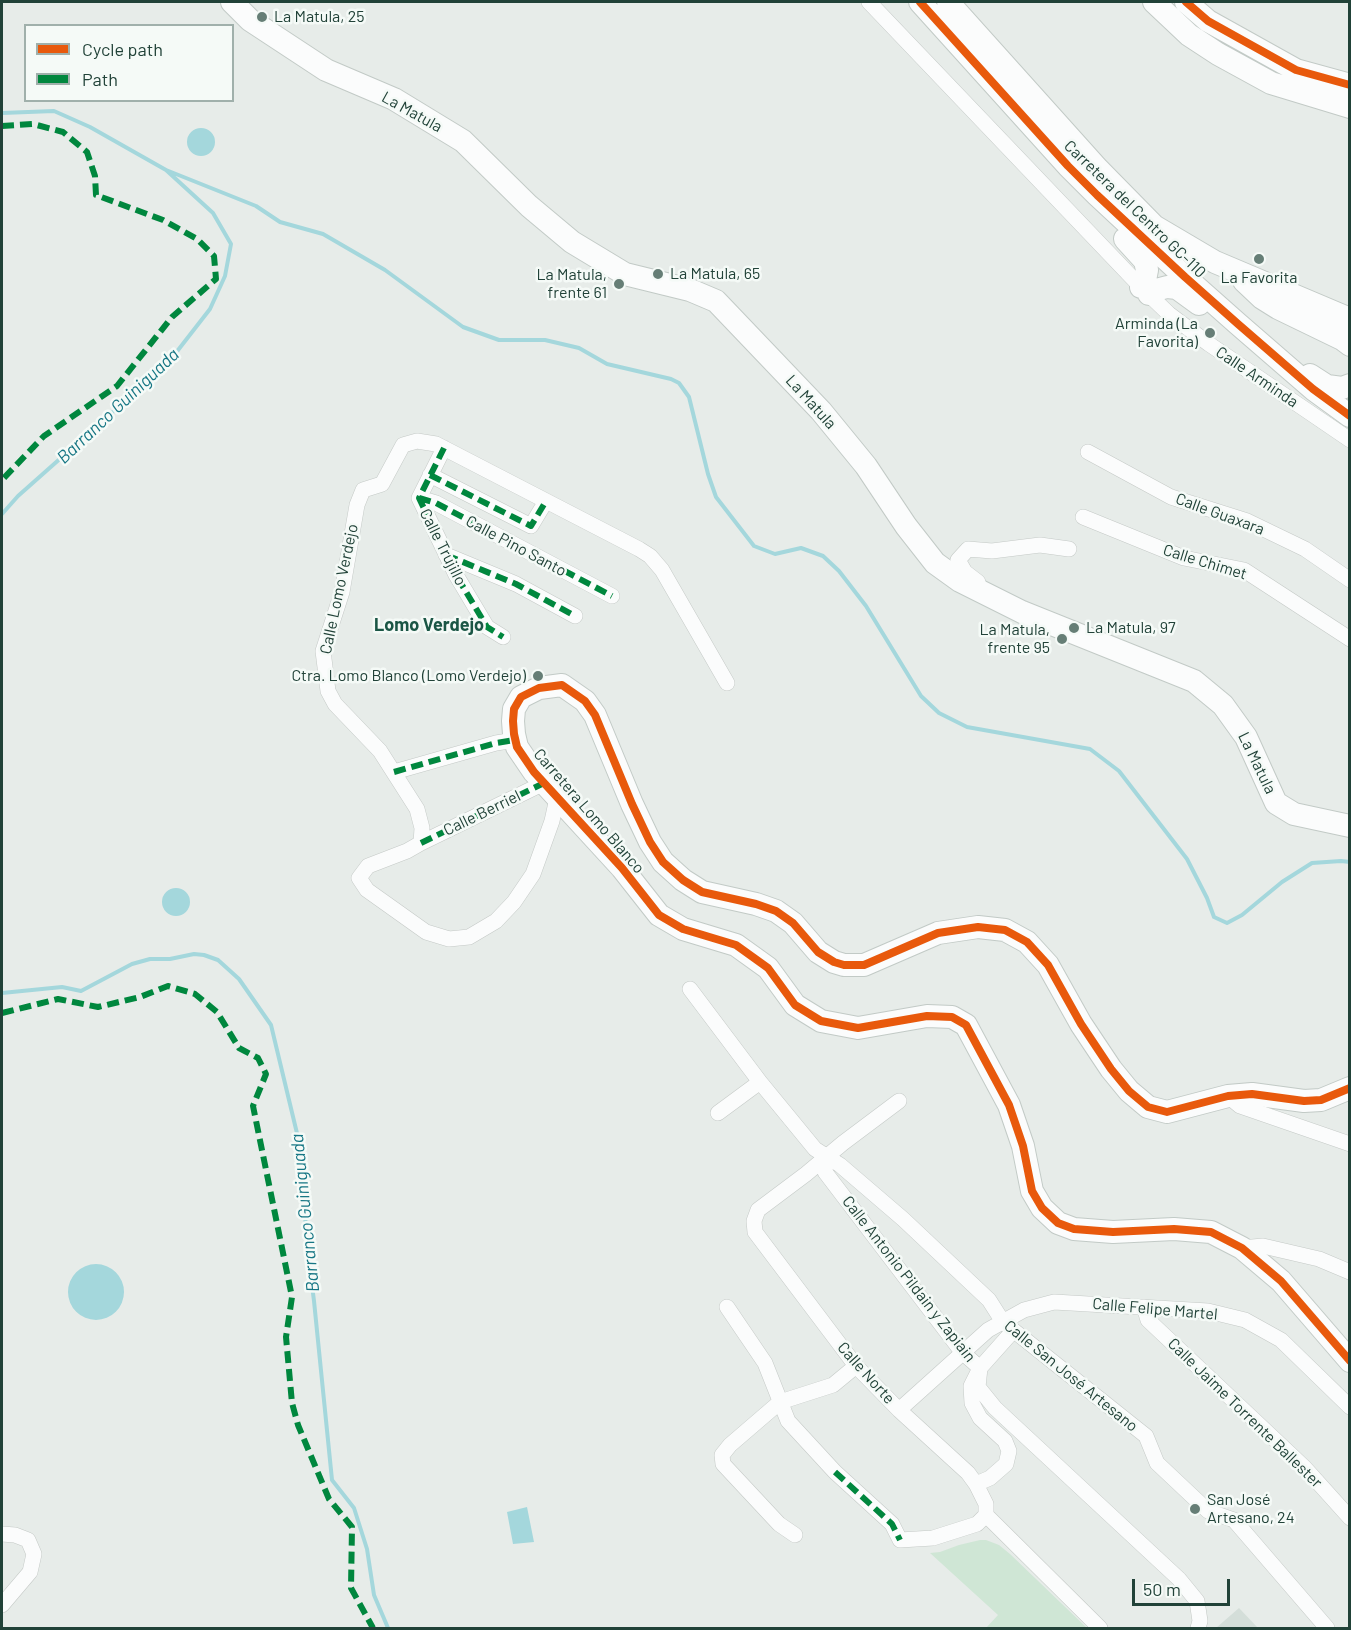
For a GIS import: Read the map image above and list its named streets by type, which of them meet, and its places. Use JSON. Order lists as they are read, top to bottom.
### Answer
{
  "streets": {
    "street": [
      "La Matula",
      "Carretera del Centro GC-110",
      "Calle Arminda",
      "Calle Guaxara",
      "Calle Pino Santo",
      "Calle Trujillo",
      "Calle Chimet",
      "Calle Lomo Verdejo",
      "Carretera Lomo Blanco",
      "Calle Berriel",
      "Calle Antonio Pildain y Zapiain",
      "Calle Felipe Martel",
      "Calle Norte",
      "Calle San José Artesano",
      "Calle Jaime Torrente Ballester"
    ]
  },
  "crossings": [
    ["Calle Pino Santo", "Calle Trujillo"],
    ["Calle Trujillo", "Calle Lomo Verdejo"],
    ["Calle Lomo Verdejo", "Calle Berriel"],
    ["Carretera Lomo Blanco", "Calle Berriel"],
    ["Calle Antonio Pildain y Zapiain", "Calle Felipe Martel"],
    ["Calle Antonio Pildain y Zapiain", "Calle Norte"],
    ["Calle Antonio Pildain y Zapiain", "Calle San José Artesano"],
    ["Calle Felipe Martel", "Calle Norte"],
    ["Calle Felipe Martel", "Calle San José Artesano"],
    ["Calle Felipe Martel", "Calle Jaime Torrente Ballester"],
    ["Calle Norte", "Calle San José Artesano"]
  ],
  "districts": ["Lomo Verdejo"],
  "water": ["Barranco Guiniguada"],
  "places": [
    "La Matula, 25",
    "La Favorita",
    "La Matula, 65",
    "La Matula, frente 61",
    "Arminda (La Favorita)",
    "La Matula, 97",
    "La Matula, frente 95",
    "Ctra. Lomo Blanco (Lomo Verdejo)",
    "San José Artesano, 24"
  ],
  "legend": ["Cycle path", "Path"],
  "scale_bar": "50 m"
}
